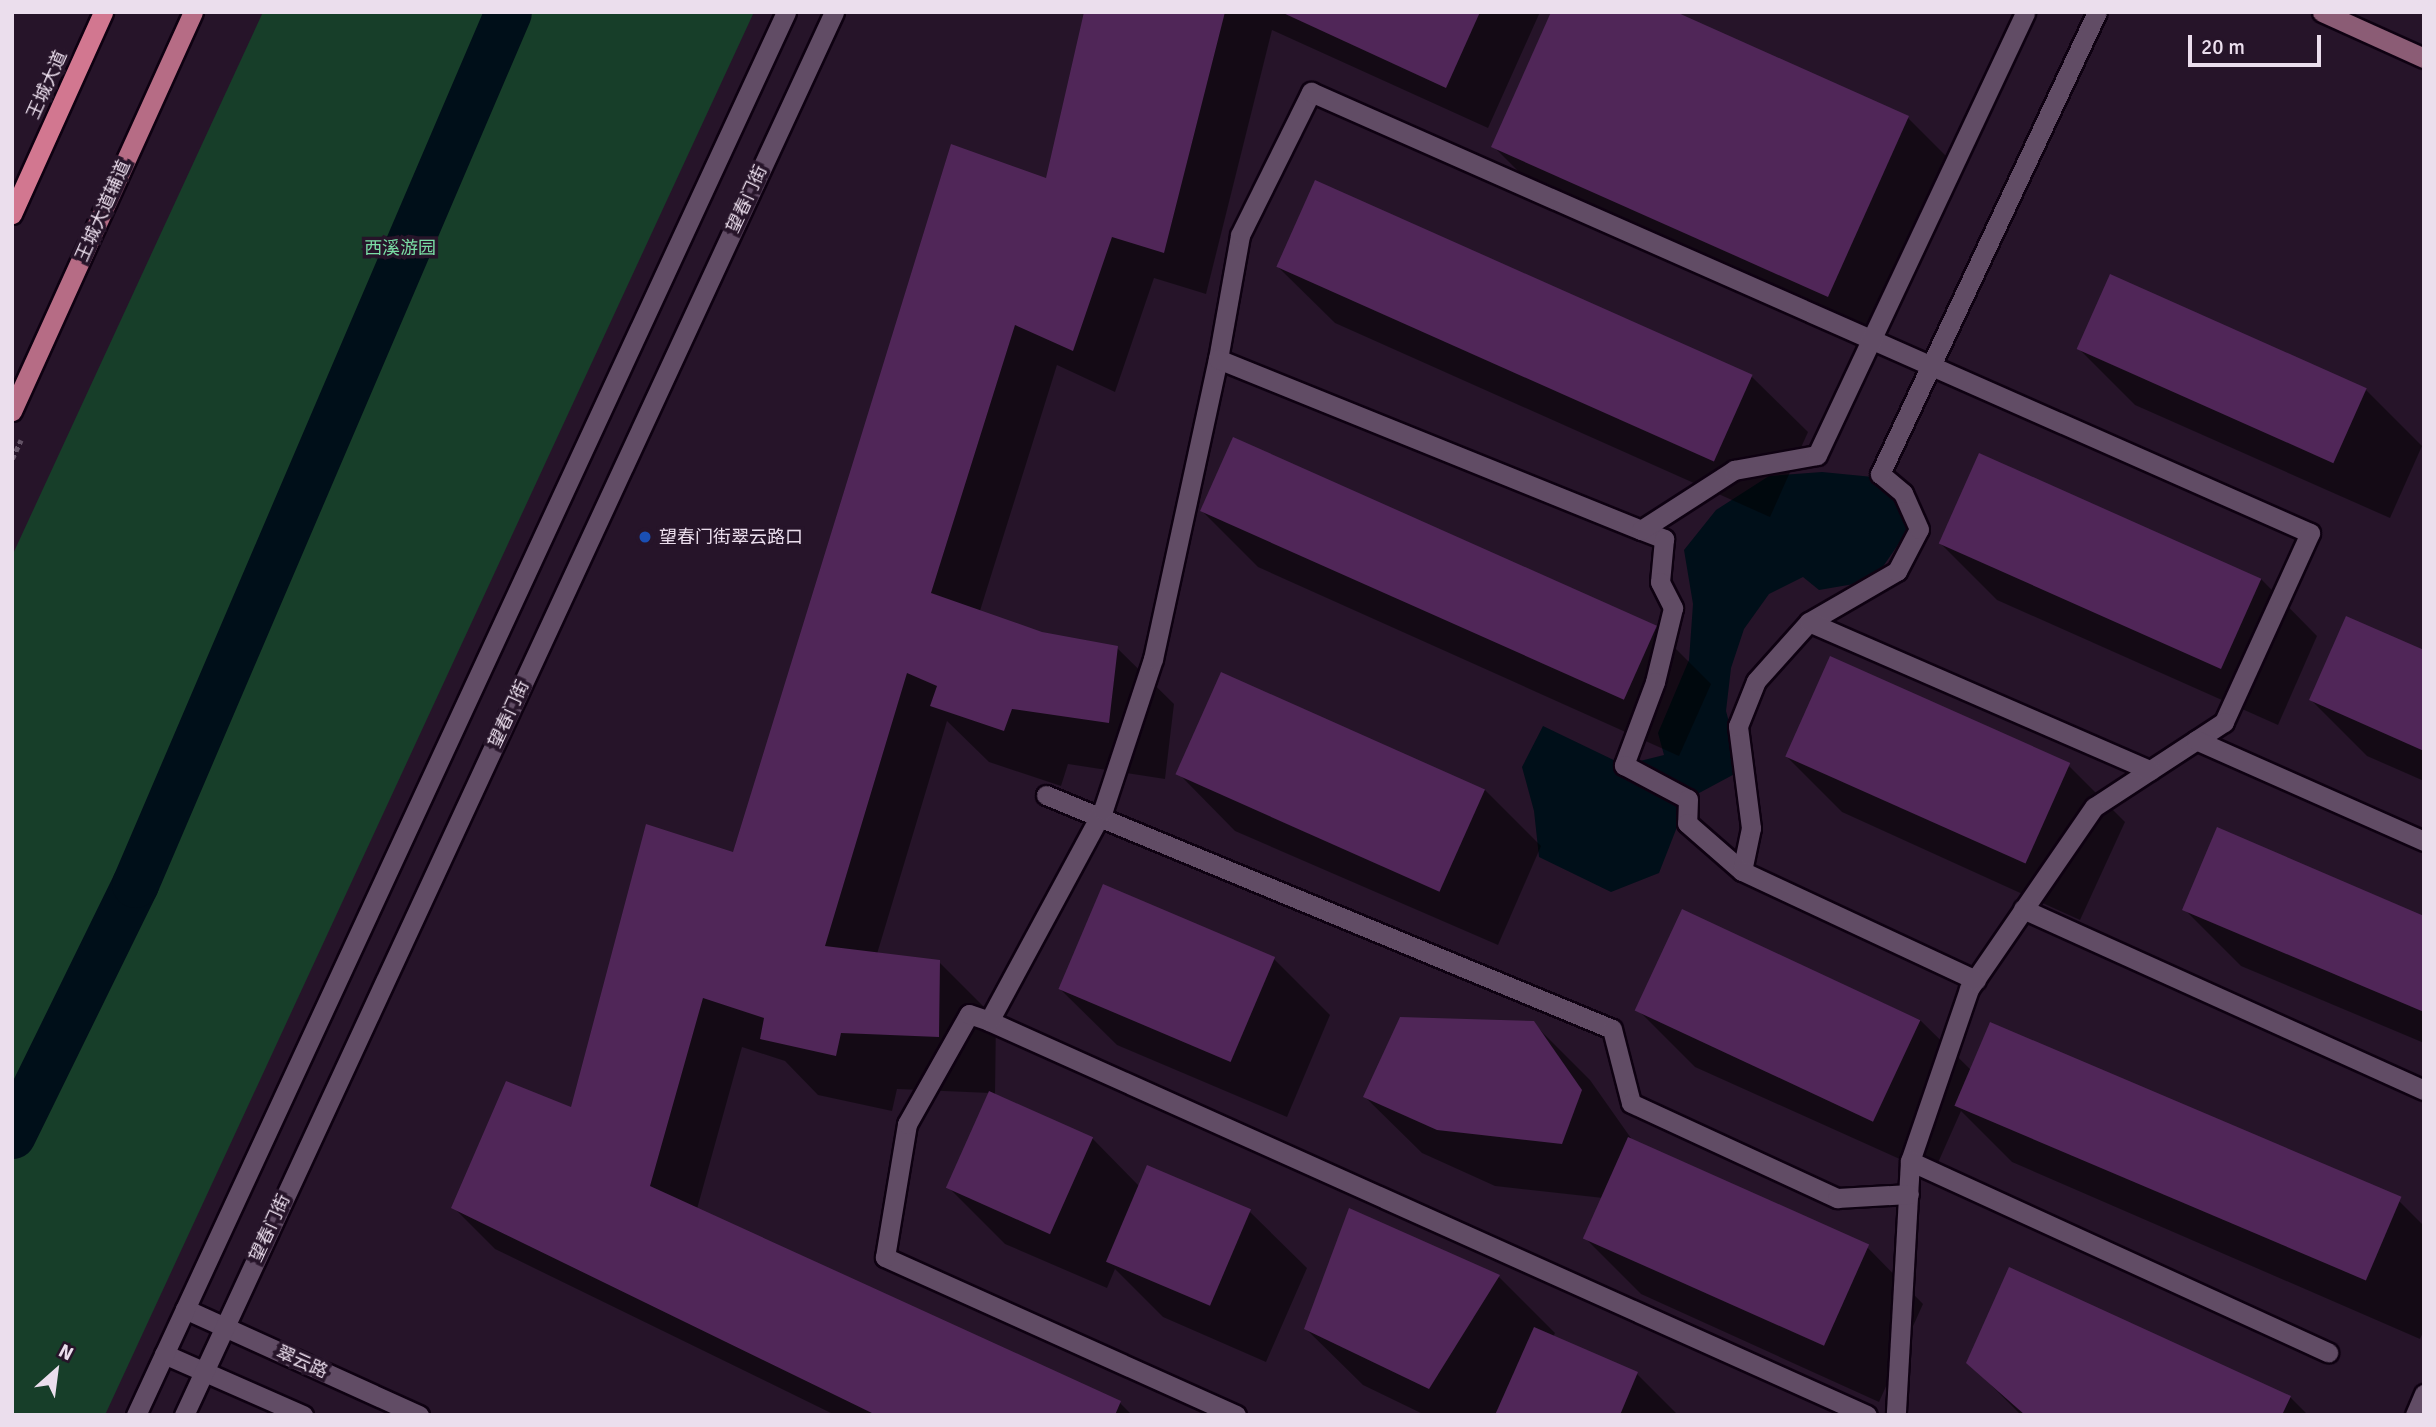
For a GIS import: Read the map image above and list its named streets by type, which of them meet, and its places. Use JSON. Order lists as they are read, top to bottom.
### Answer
{
  "streets": {
    "highway": ["王城大道"],
    "main road": ["王城大道辅道"],
    "street": ["望春门街", "翠云路"]
  },
  "crossings": [
    ["望春门街", "翠云路"]
  ],
  "parks": ["西溪游园"],
  "places": ["望春门街翠云路口"],
  "scale_bar": "20 m",
  "north": "top right"
}
